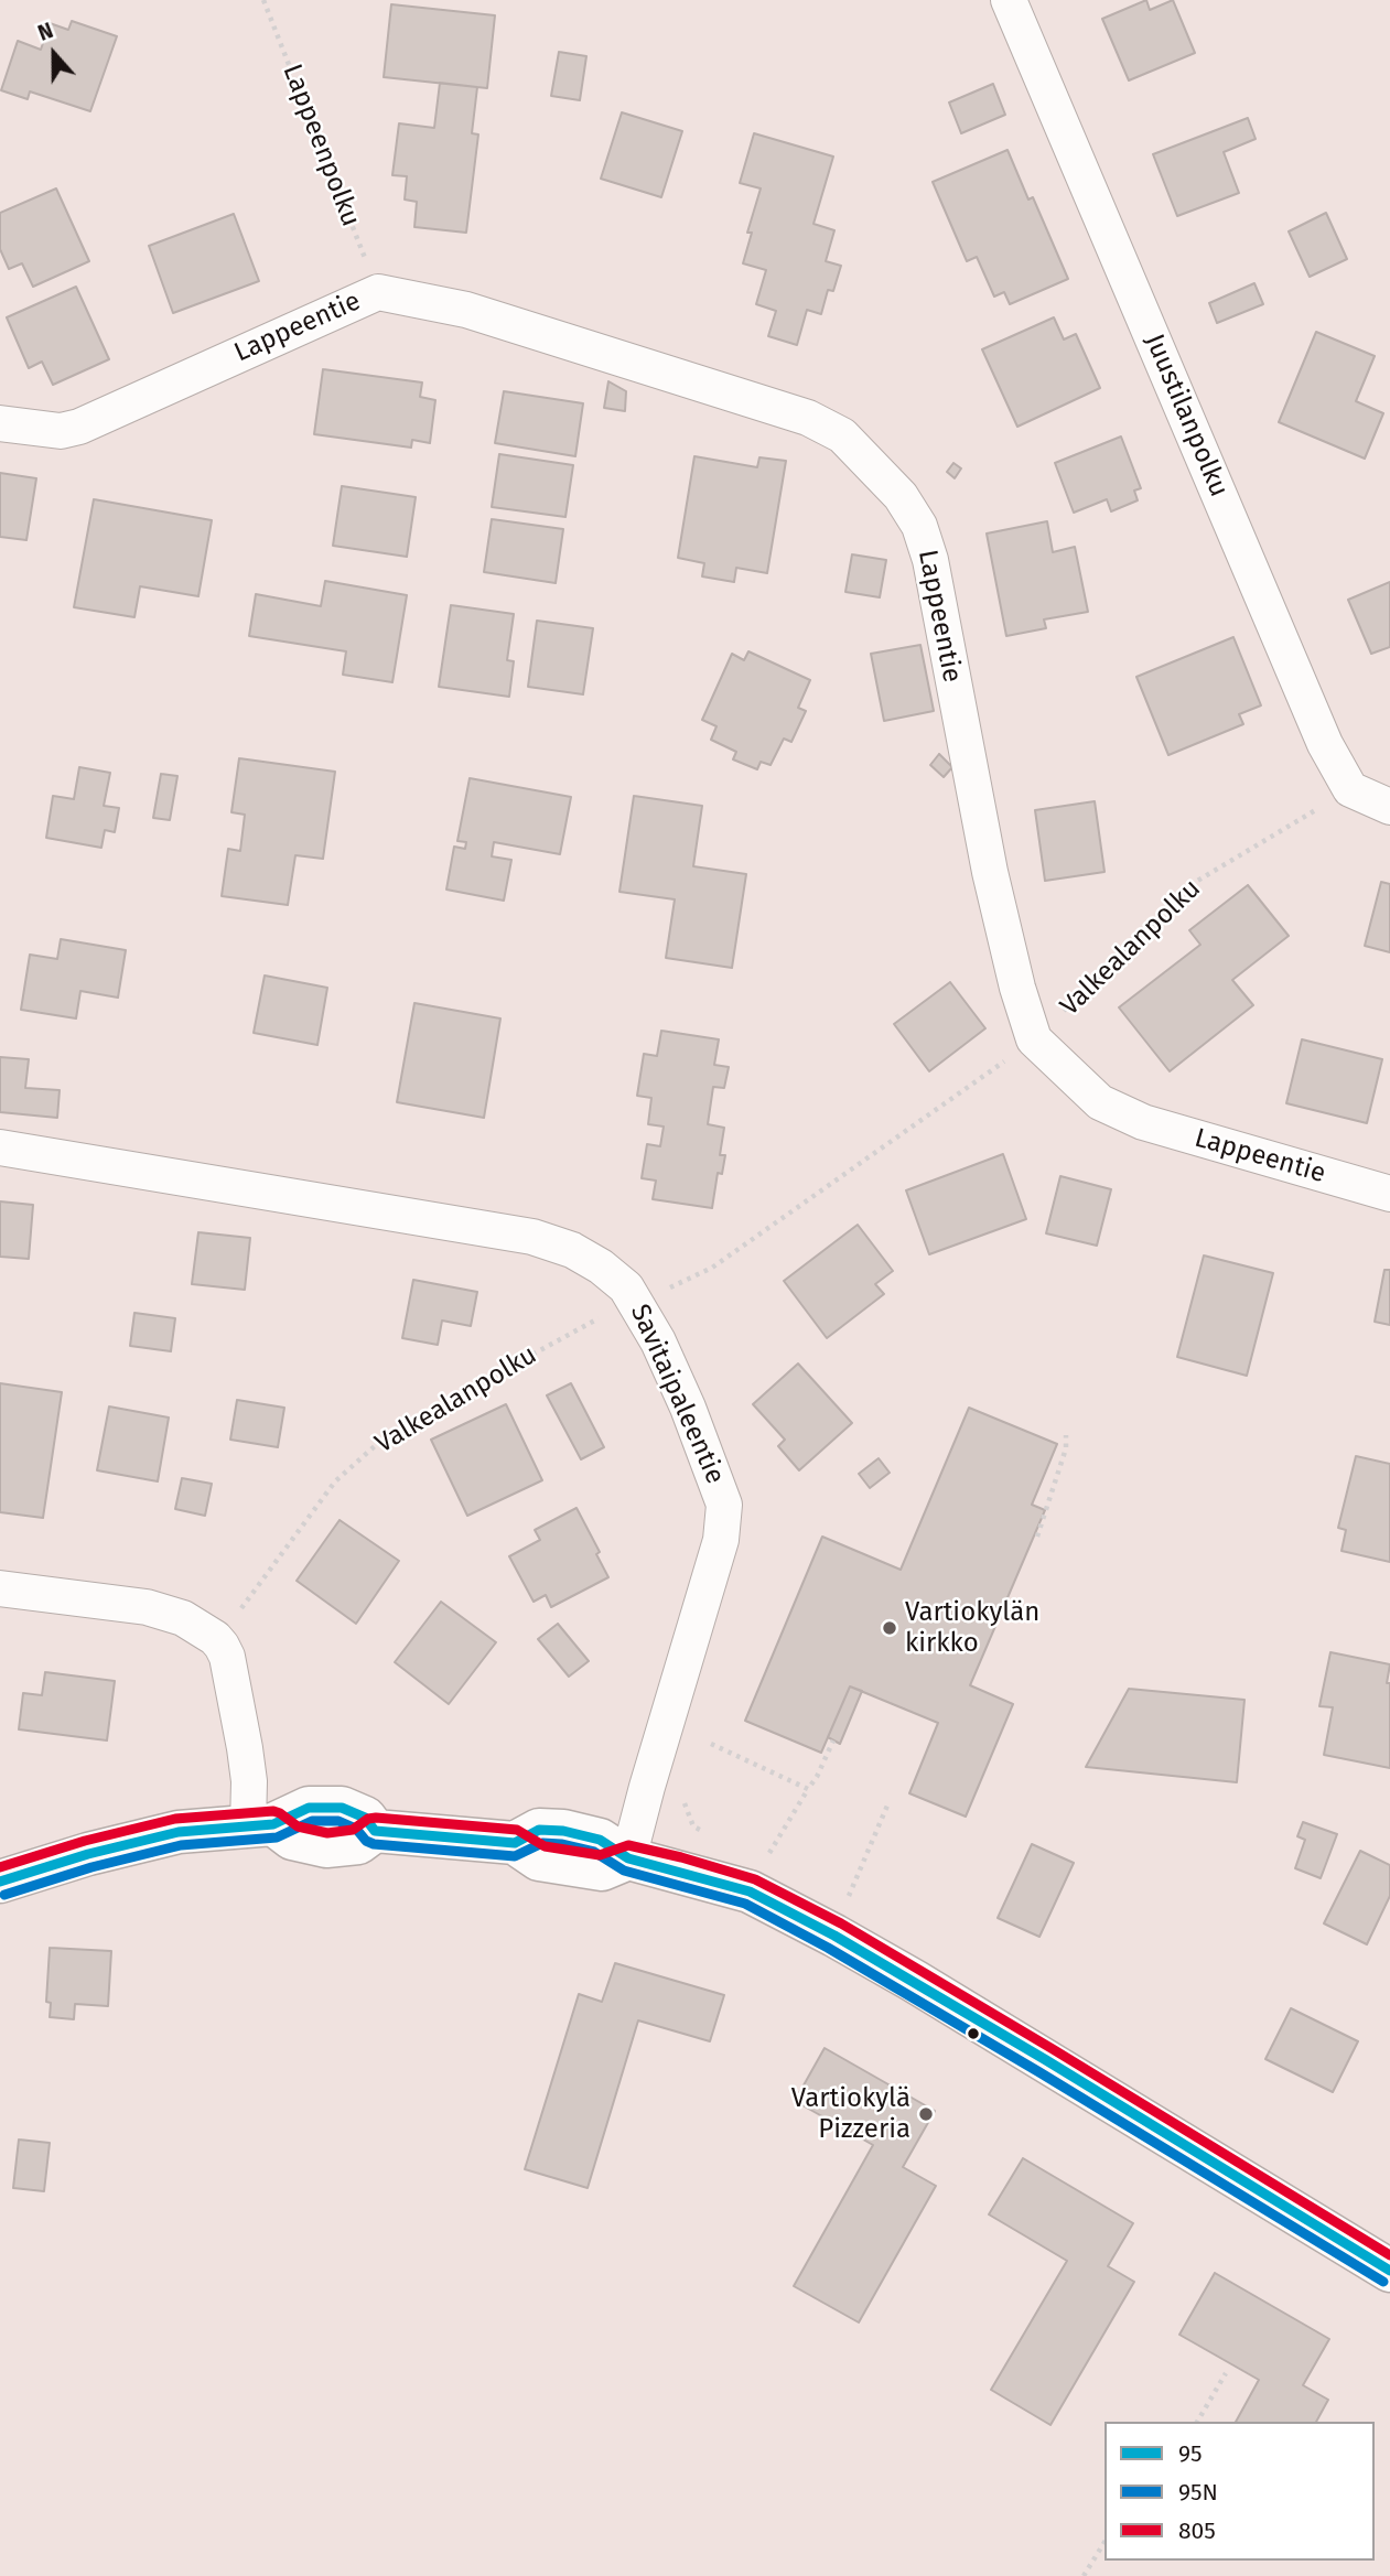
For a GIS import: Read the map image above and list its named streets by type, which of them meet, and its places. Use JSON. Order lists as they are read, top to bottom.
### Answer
{
  "streets": {
    "street": ["Lappeentie", "Juustilanpolku", "Savitaipaleentie"],
    "path": ["Lappeenpolku", "Valkealanpolku"]
  },
  "crossings": [
    ["Lappeenpolku", "Lappeentie"],
    ["Lappeentie", "Valkealanpolku"],
    ["Juustilanpolku", "Valkealanpolku"],
    ["Valkealanpolku", "Savitaipaleentie"]
  ],
  "places": ["Vartiokylän kirkko", "Vartiokylä Pizzeria"],
  "lines": ["transit line 95", "transit line 805", "transit line 95N"],
  "legend": ["95", "95N", "805"],
  "north": "top"
}
